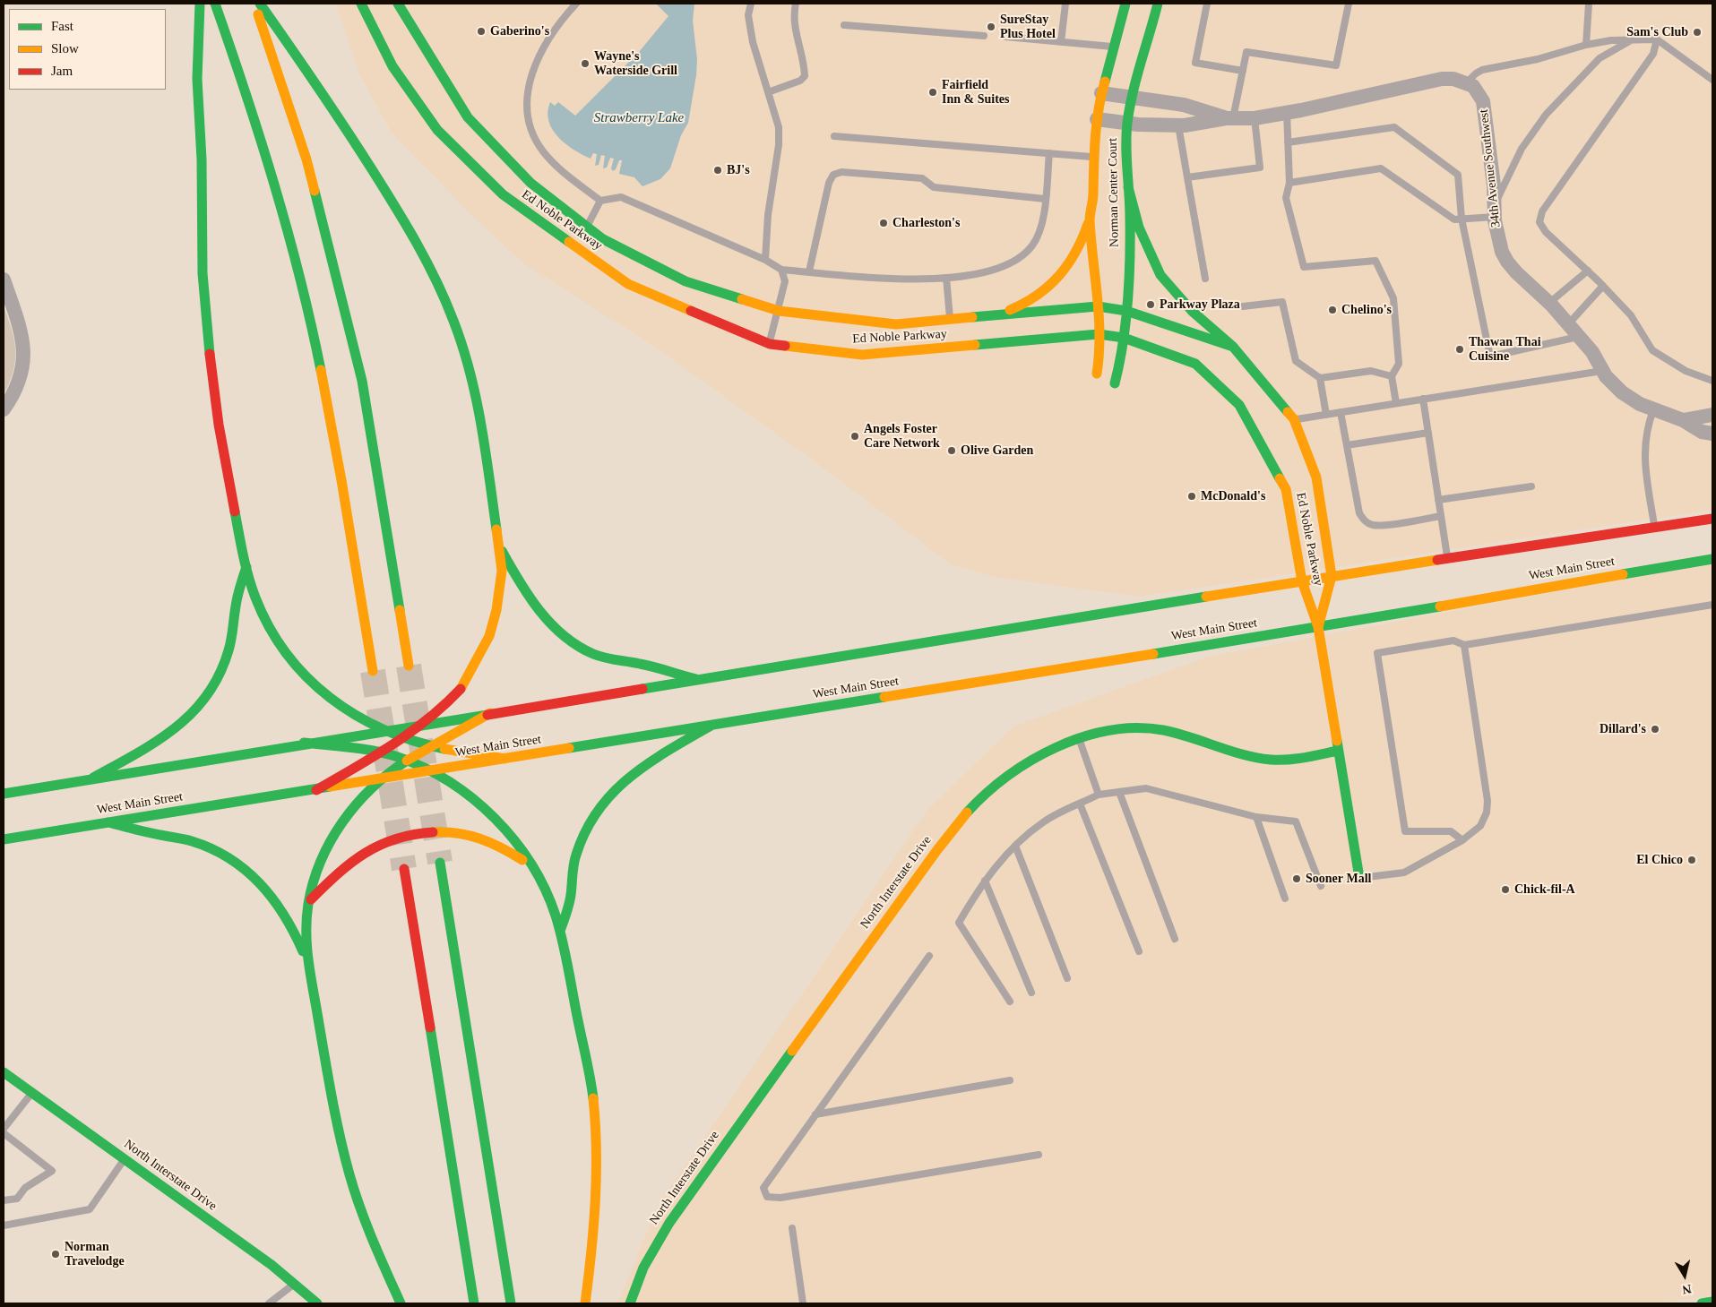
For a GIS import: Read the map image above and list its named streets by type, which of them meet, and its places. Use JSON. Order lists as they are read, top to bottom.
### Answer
{
  "streets": {
    "main road": [
      "Norman Center Court",
      "Ed Noble Parkway",
      "West Main Street",
      "North Interstate Drive"
    ],
    "street": ["34th Avenue Southwest"]
  },
  "crossings": [
    ["Norman Center Court", "Ed Noble Parkway"],
    ["Ed Noble Parkway", "West Main Street"],
    ["Ed Noble Parkway", "North Interstate Drive"]
  ],
  "water": ["Strawberry Lake"],
  "places": [
    "SureStay Plus Hotel",
    "Gaberino's",
    "Sam's Club",
    "Wayne's Waterside Grill",
    "Fairfield Inn & Suites",
    "BJ's",
    "Charleston's",
    "Parkway Plaza",
    "Chelino's",
    "Thawan Thai Cuisine",
    "Angels Foster Care Network",
    "Olive Garden",
    "McDonald's",
    "Dillard's",
    "El Chico",
    "Sooner Mall",
    "Chick-fil-A",
    "Norman Travelodge"
  ],
  "legend": ["Fast", "Slow", "Jam"],
  "north": "bottom"
}
